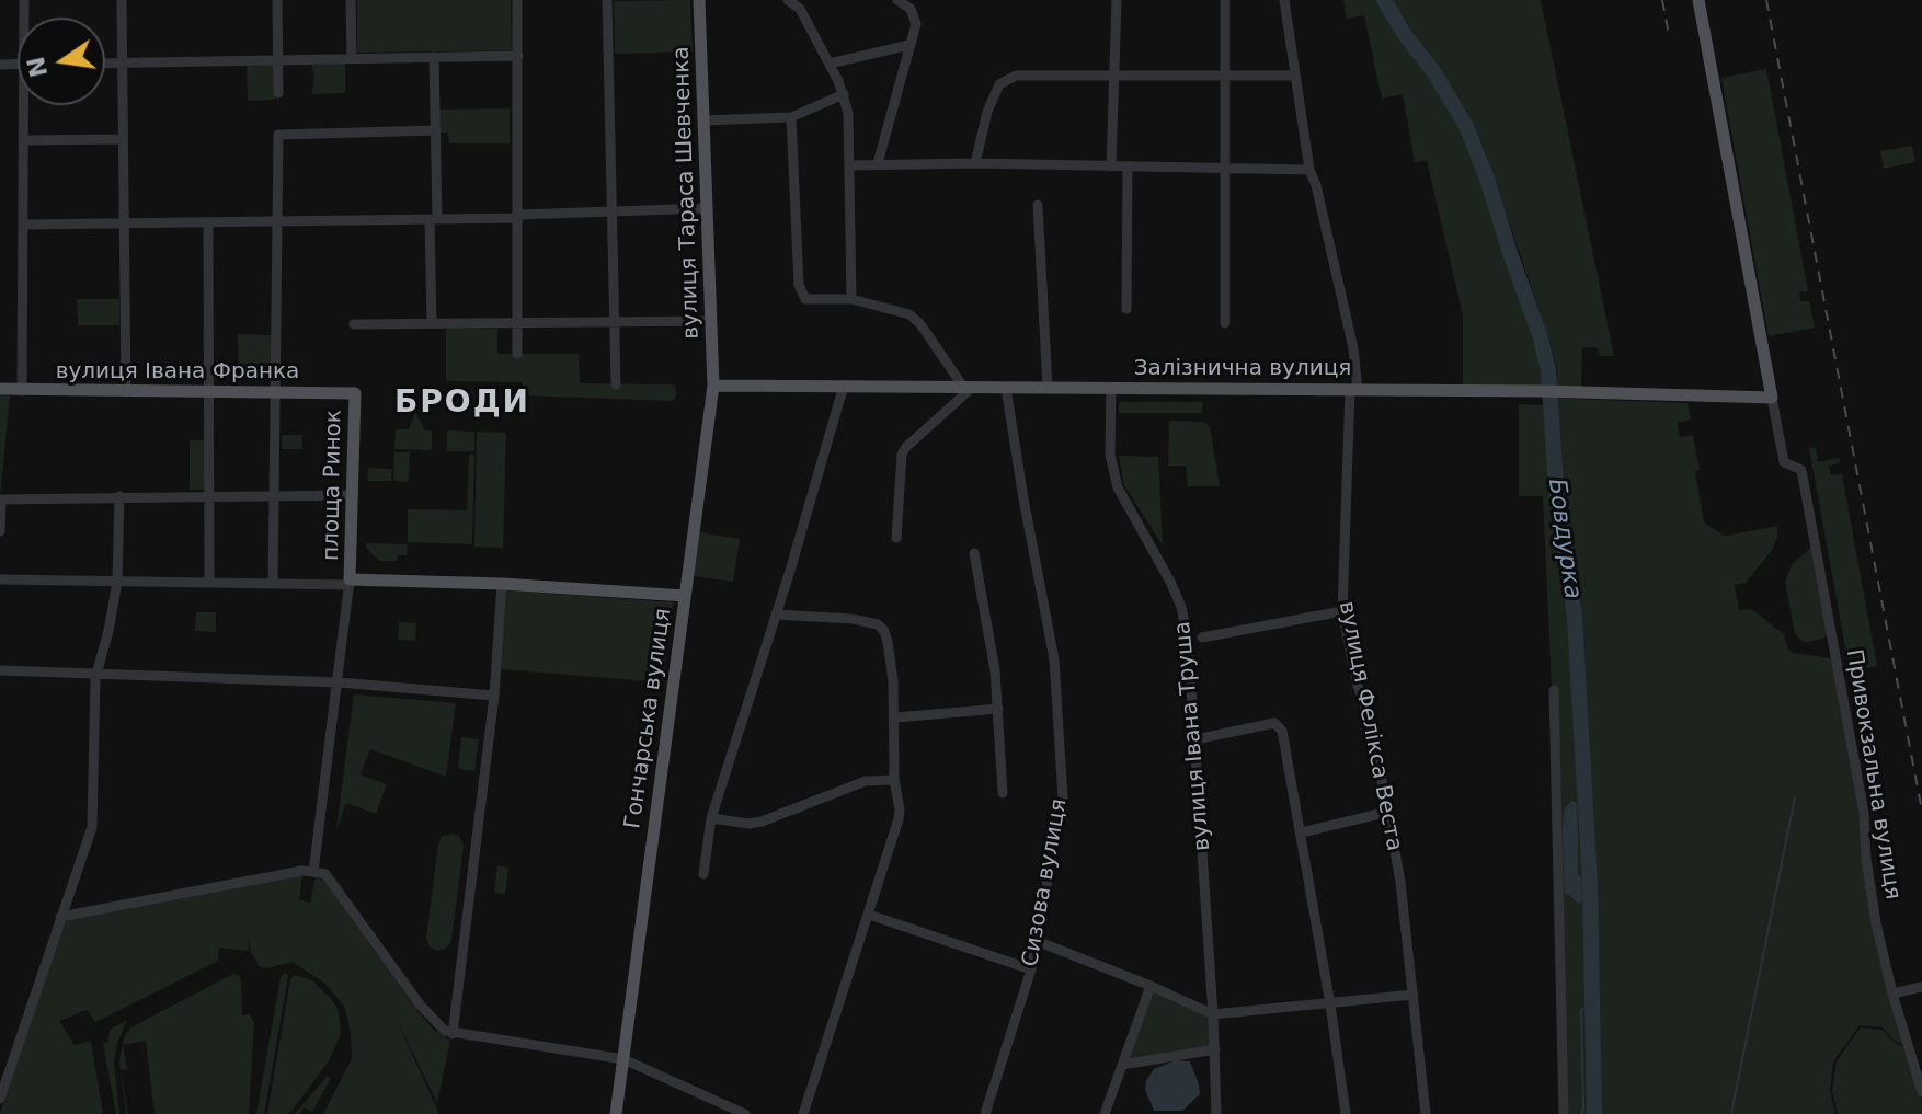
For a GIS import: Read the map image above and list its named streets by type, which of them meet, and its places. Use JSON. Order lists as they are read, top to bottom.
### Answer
{
  "streets": {
    "main road": [
      "вулиця Тараса Шевченка",
      "Залізнична вулиця",
      "вулиця Івана Франка",
      "площа Ринок",
      "Гончарська вулиця"
    ],
    "street": [
      "вулиця Фелікса Веста",
      "вулиця Івана Труша",
      "Привокзальна вулиця",
      "Сизова вулиця"
    ]
  },
  "crossings": [
    ["вулиця Тараса Шевченка", "Залізнична вулиця"],
    ["вулиця Тараса Шевченка", "Гончарська вулиця"],
    ["Залізнична вулиця", "вулиця Фелікса Веста"],
    ["Залізнична вулиця", "вулиця Івана Труша"],
    ["Залізнична вулиця", "Привокзальна вулиця"],
    ["Залізнична вулиця", "Сизова вулиця"],
    ["вулиця Івана Франка", "площа Ринок"],
    ["площа Ринок", "Гончарська вулиця"]
  ],
  "districts": ["БРОДИ"],
  "water": ["Бовдурка"],
  "north": "left"
}
